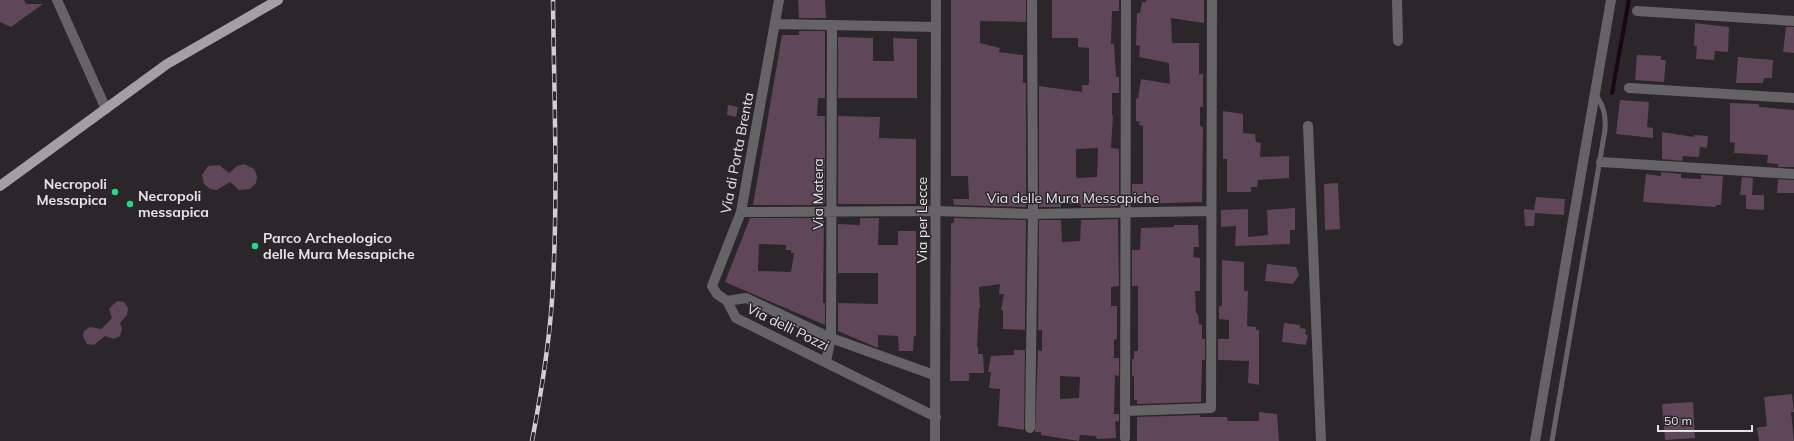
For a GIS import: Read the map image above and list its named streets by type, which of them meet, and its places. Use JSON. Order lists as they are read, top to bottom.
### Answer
{
  "streets": {
    "street": [
      "Via di Porta Brenta",
      "Via Matera",
      "Via delle Mura Messapiche",
      "Via per Lecce",
      "Via delli Pozzi"
    ]
  },
  "crossings": [
    ["Via di Porta Brenta", "Via delle Mura Messapiche"],
    ["Via di Porta Brenta", "Via delli Pozzi"],
    ["Via Matera", "Via delle Mura Messapiche"],
    ["Via Matera", "Via delli Pozzi"],
    ["Via delle Mura Messapiche", "Via per Lecce"],
    ["Via per Lecce", "Via delli Pozzi"]
  ],
  "places": ["Necropoli Messapica", "Necropoli messapica", "Parco Archeologico delle Mura Messapiche"],
  "scale_bar": "50 m"
}
